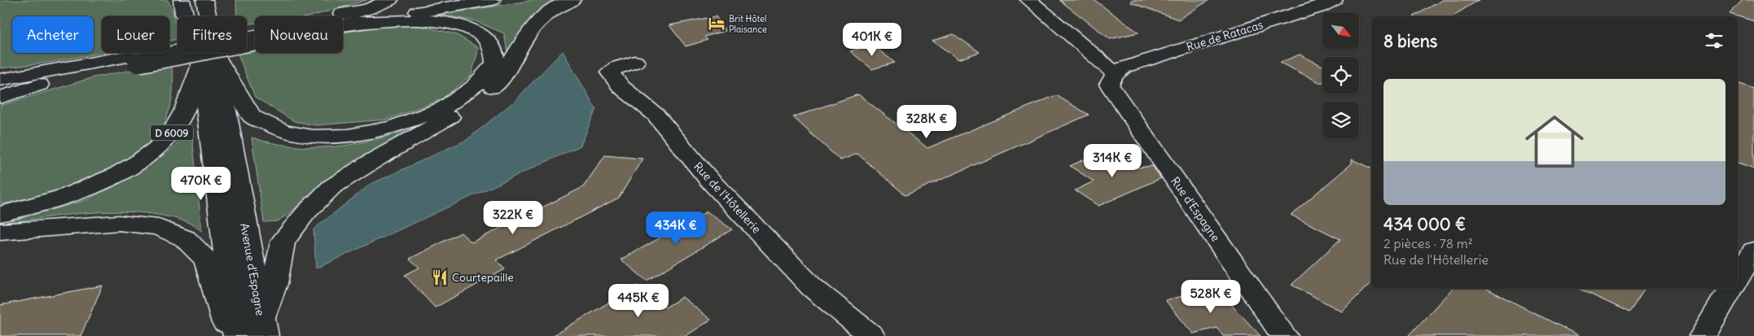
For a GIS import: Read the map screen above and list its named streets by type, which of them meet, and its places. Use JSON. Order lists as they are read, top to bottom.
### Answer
{
  "streets": {
    "main road": [
      "Rue de Ratacas",
      "D 6009",
      "Rue de l'Hôtellerie",
      "Rue d'Espagne",
      "Avenue d'Espagne"
    ]
  },
  "crossings": [
    ["Rue de Ratacas", "Rue d'Espagne"],
    ["D 6009", "Avenue d'Espagne"]
  ],
  "places": {
    "hotel": ["Brit Hôtel Plaisance"],
    "restaurant": ["Courtepaille"]
  },
  "north": "bottom right",
  "page": {
    "chip": [
      "Acheter",
      "Louer",
      "Filtres",
      "Nouveau"
    ],
    "heading": "8 biens",
    "price": [
      "401K €",
      "328K €",
      "314K €",
      "470K €",
      "322K €",
      "434K €",
      "528K €",
      "445K €"
    ],
    "list": [
      {
        "name": "434 000 €",
        "note": "2 pièces · 78 m² · Rue de l'Hôtellerie"
      }
    ]
  }
}
